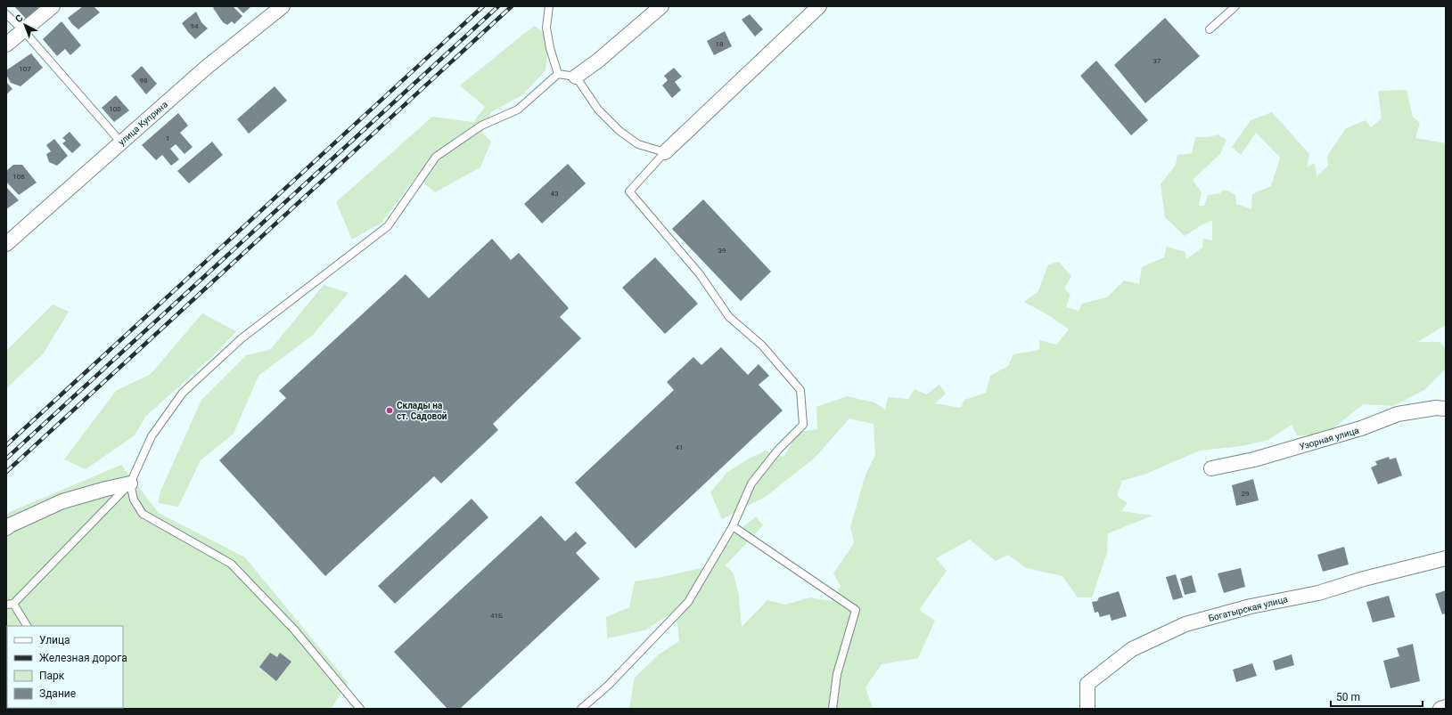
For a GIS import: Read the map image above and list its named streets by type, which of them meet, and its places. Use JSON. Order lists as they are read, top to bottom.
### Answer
{
  "streets": {
    "street": ["улица Куприна", "Узорная улица", "Богатырская улица"]
  },
  "places": ["Склады на ст. Садовой"],
  "house_numbers": [
    "94",
    "18",
    "37",
    "107",
    "98",
    "100",
    "1",
    "106",
    "43",
    "39",
    "41",
    "29",
    "41Б"
  ],
  "legend": [
    "Улица",
    "Железная дорога",
    "Парк",
    "Здание"
  ],
  "scale_bar": "50 m",
  "north": "top left"
}
